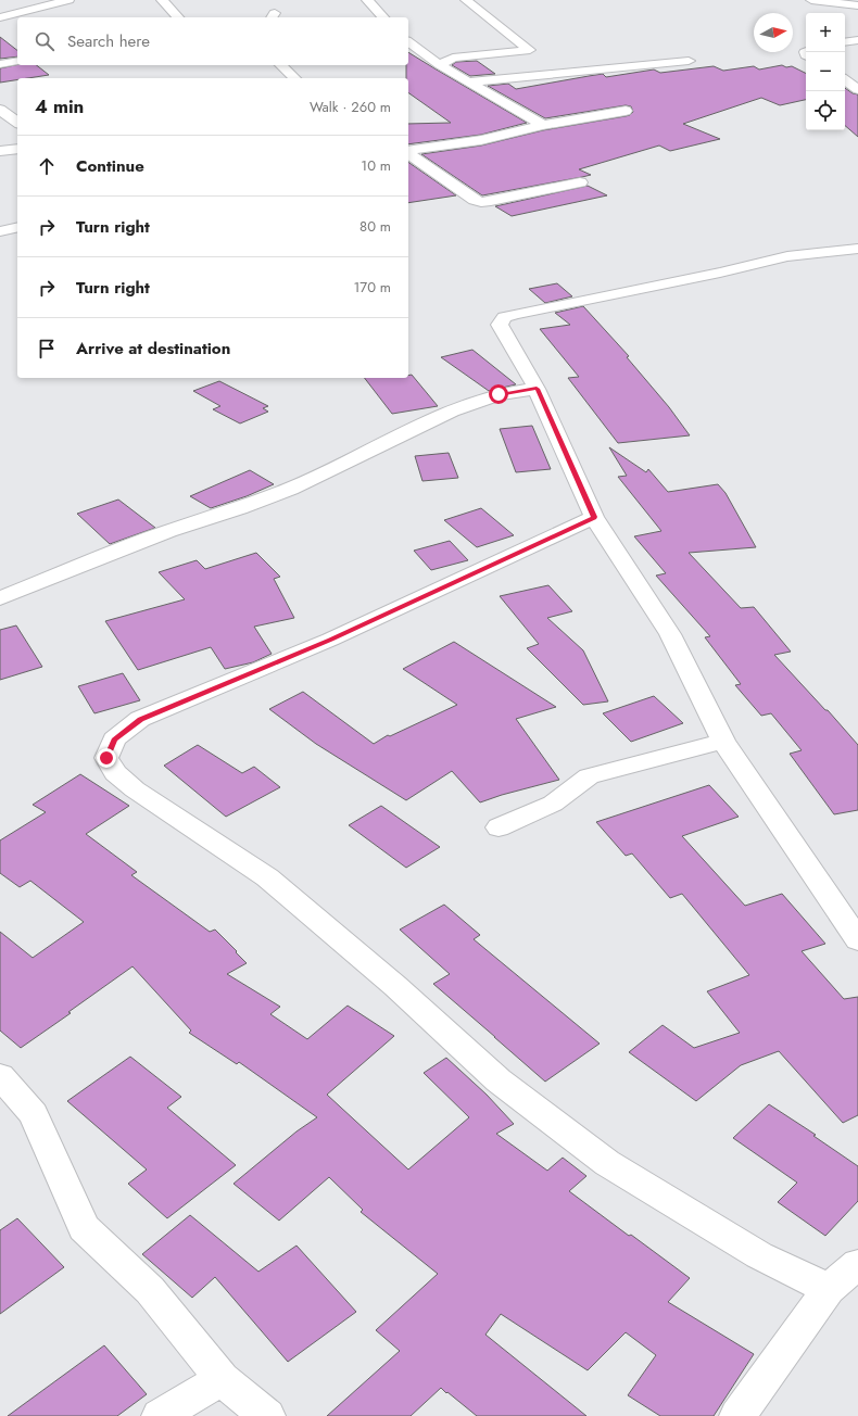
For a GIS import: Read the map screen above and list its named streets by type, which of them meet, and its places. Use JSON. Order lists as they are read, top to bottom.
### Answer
{
  "north": "right",
  "page": {
    "map_buttons": ["+", "−"],
    "search": "Search here",
    "heading": ["4 min", "Walk · 260 m"],
    "list": [
      ["Continue", "10 m"],
      ["Turn right", "80 m"],
      ["Turn right", "170 m"],
      "Arrive at destination"
    ]
  }
}
